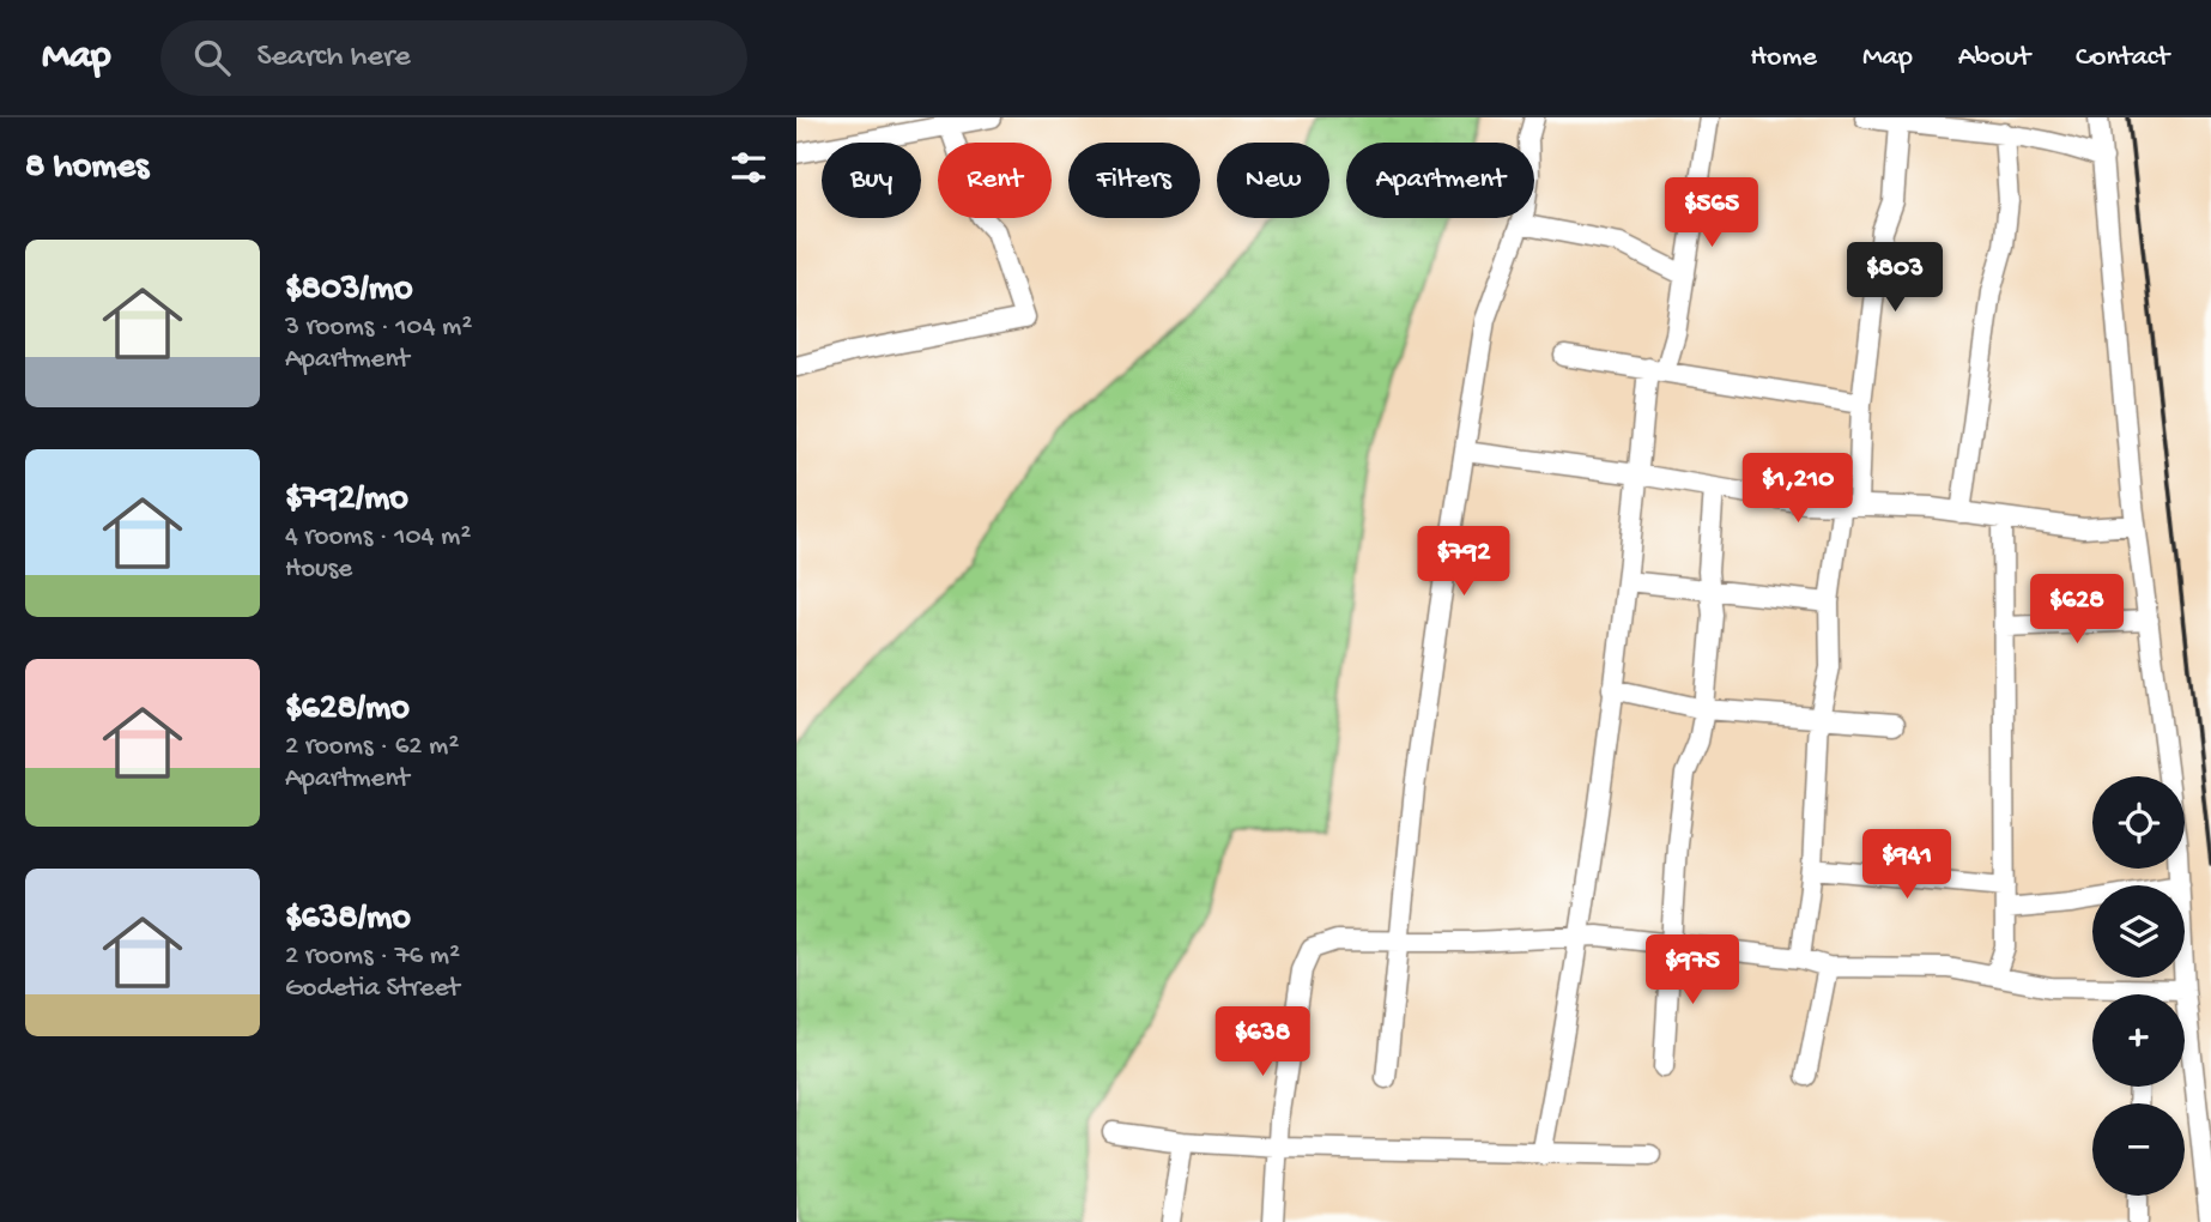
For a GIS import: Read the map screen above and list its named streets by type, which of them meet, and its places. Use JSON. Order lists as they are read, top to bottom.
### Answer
{
  "page": {
    "header": "Map",
    "search": "Search here",
    "nav": [
      "Home",
      "Map",
      "About",
      "Contact"
    ],
    "heading": "8 homes",
    "chip": [
      "Buy",
      "Rent",
      "Filters",
      "New",
      "Apartment"
    ],
    "price": [
      "$565",
      "$803",
      "$1,210",
      "$792",
      "$628",
      "$941",
      "$975",
      "$638"
    ],
    "list": [
      {
        "name": "$803/mo",
        "note": "3 rooms · 104 m² · Apartment"
      },
      {
        "name": "$792/mo",
        "note": "4 rooms · 104 m² · House"
      },
      {
        "name": "$628/mo",
        "note": "2 rooms · 62 m² · Apartment"
      },
      {
        "name": "$638/mo",
        "note": "2 rooms · 76 m² · Godetia Street"
      }
    ],
    "map_buttons": ["+", "−"]
  }
}
